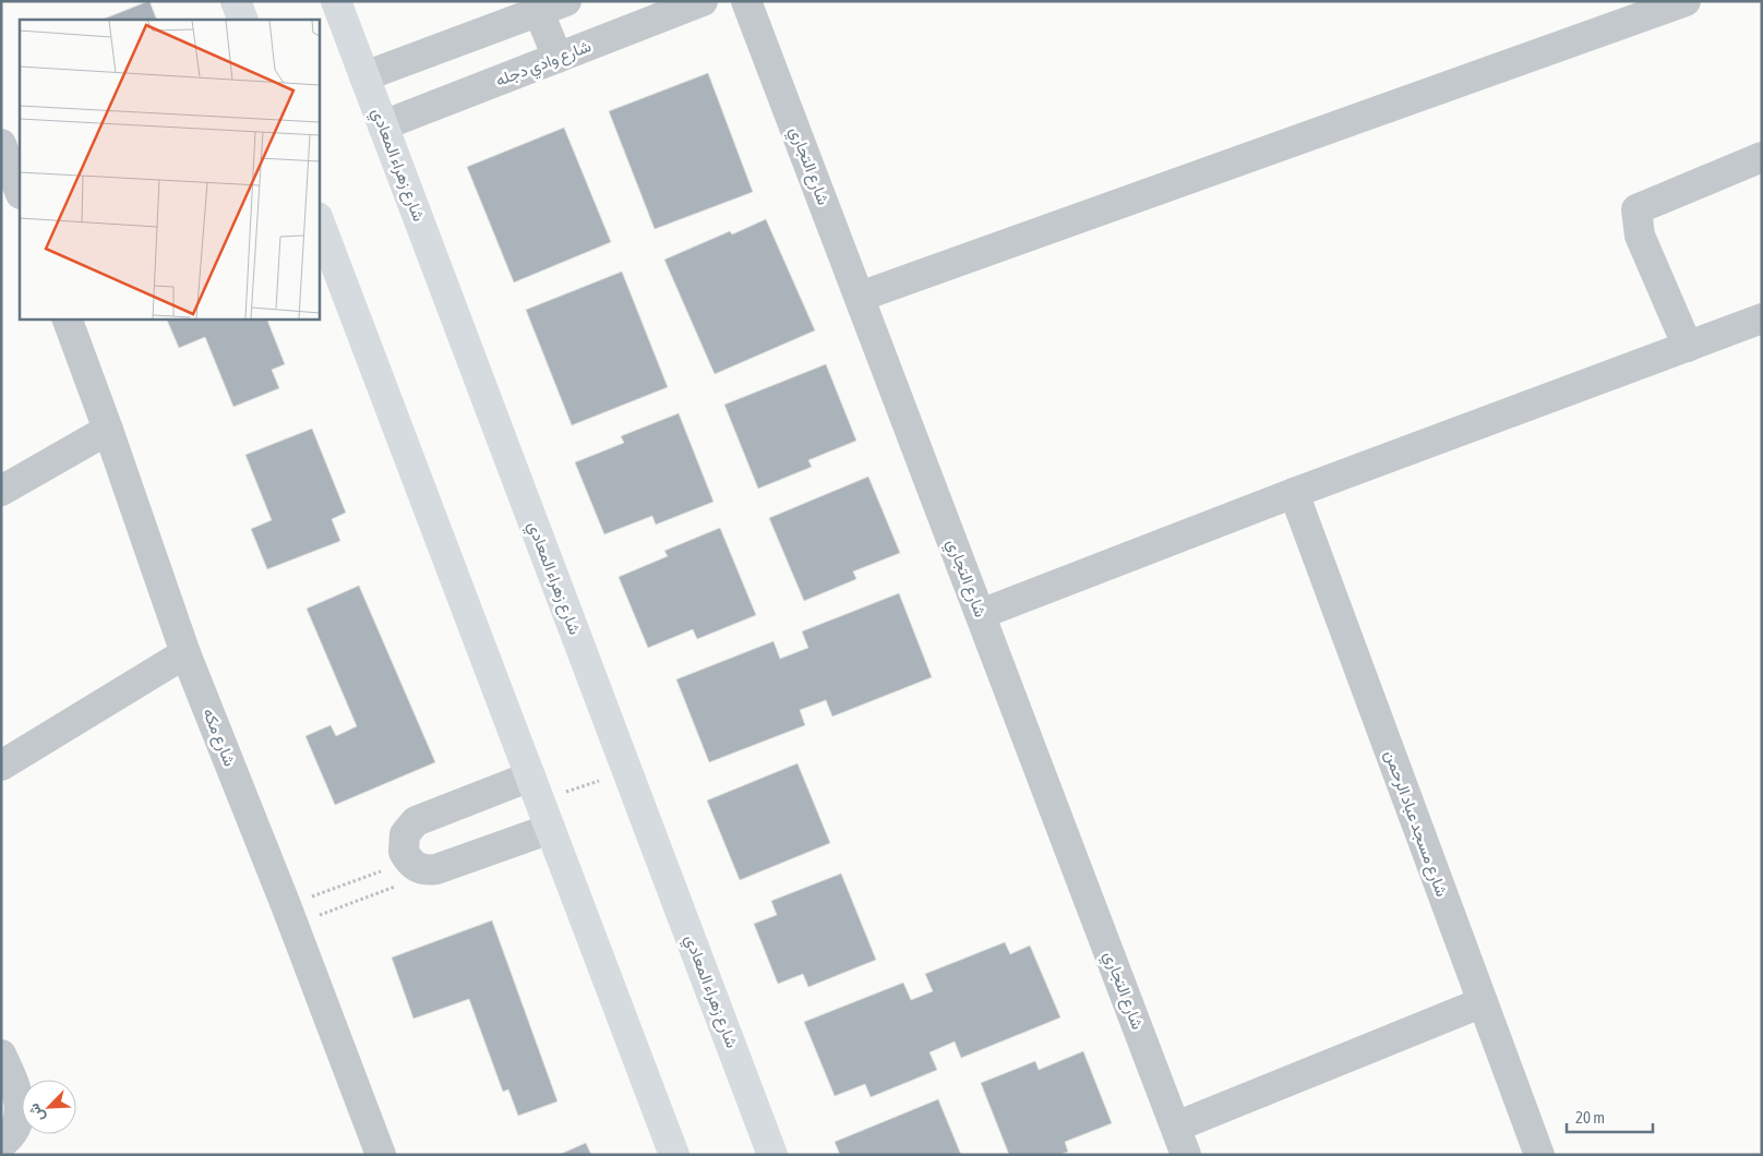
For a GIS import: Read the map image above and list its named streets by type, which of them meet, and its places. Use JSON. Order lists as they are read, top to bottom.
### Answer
{
  "streets": {
    "main road": ["شارع زهراء المعادي"],
    "street": [
      "شارع وادي دجله",
      "شارع التجاري",
      "شارع مكه",
      "شارع مسجد عباد الرحمن"
    ]
  },
  "crossings": [
    ["شارع وادي دجله", "شارع زهراء المعادي"]
  ],
  "scale_bar": "20 m",
  "north": "bottom left"
}
